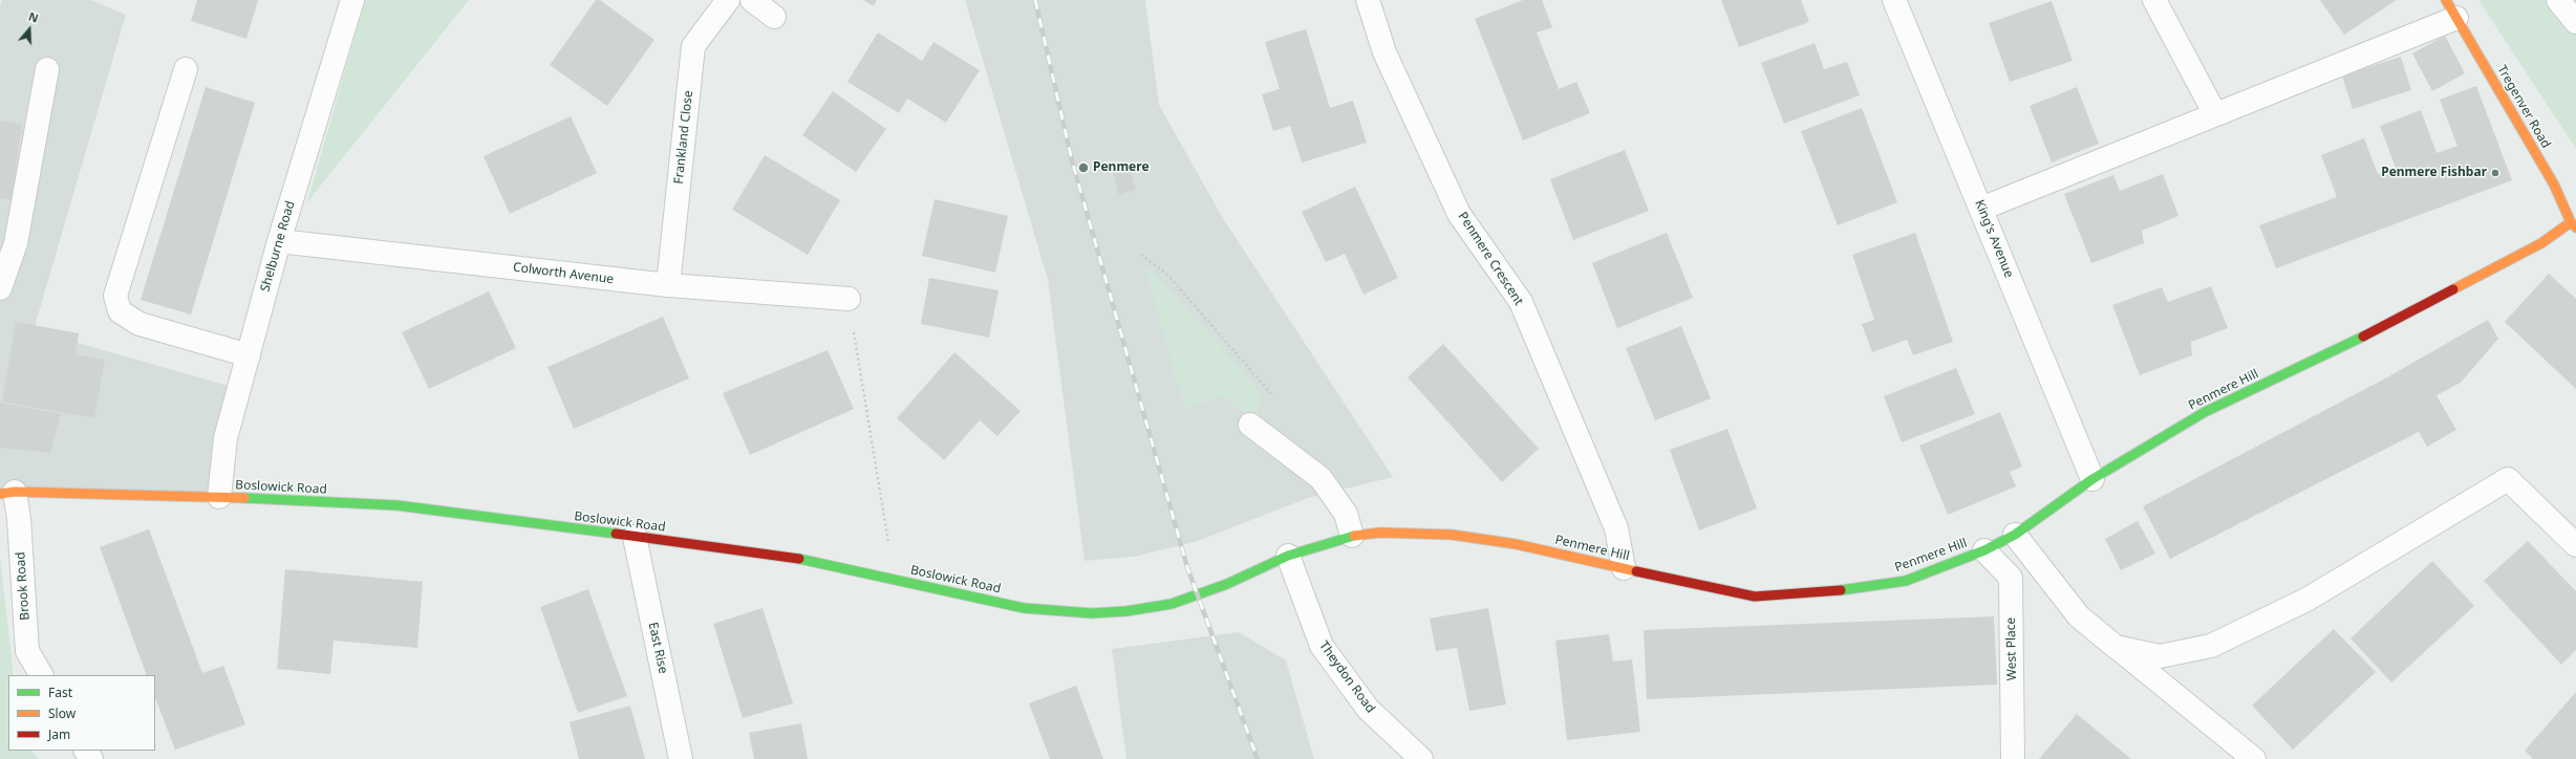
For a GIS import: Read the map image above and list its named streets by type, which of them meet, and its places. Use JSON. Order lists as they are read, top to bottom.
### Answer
{
  "streets": {
    "street": [
      "Tregenver Road",
      "Frankland Close",
      "King's Avenue",
      "Shelburne Road",
      "Penmere Crescent",
      "Colworth Avenue",
      "Penmere Hill",
      "Boslowick Road",
      "Brook Road",
      "East Rise",
      "West Place",
      "Theydon Road"
    ]
  },
  "crossings": [
    ["Tregenver Road", "Penmere Hill"],
    ["Frankland Close", "Colworth Avenue"],
    ["King's Avenue", "Penmere Hill"],
    ["Shelburne Road", "Colworth Avenue"],
    ["Shelburne Road", "Boslowick Road"],
    ["Penmere Crescent", "Penmere Hill"],
    ["Penmere Hill", "Boslowick Road"],
    ["Penmere Hill", "West Place"],
    ["Penmere Hill", "Theydon Road"],
    ["Boslowick Road", "Brook Road"],
    ["Boslowick Road", "East Rise"]
  ],
  "places": ["Penmere", "Penmere Fishbar"],
  "legend": ["Fast", "Slow", "Jam"],
  "north": "top"
}
